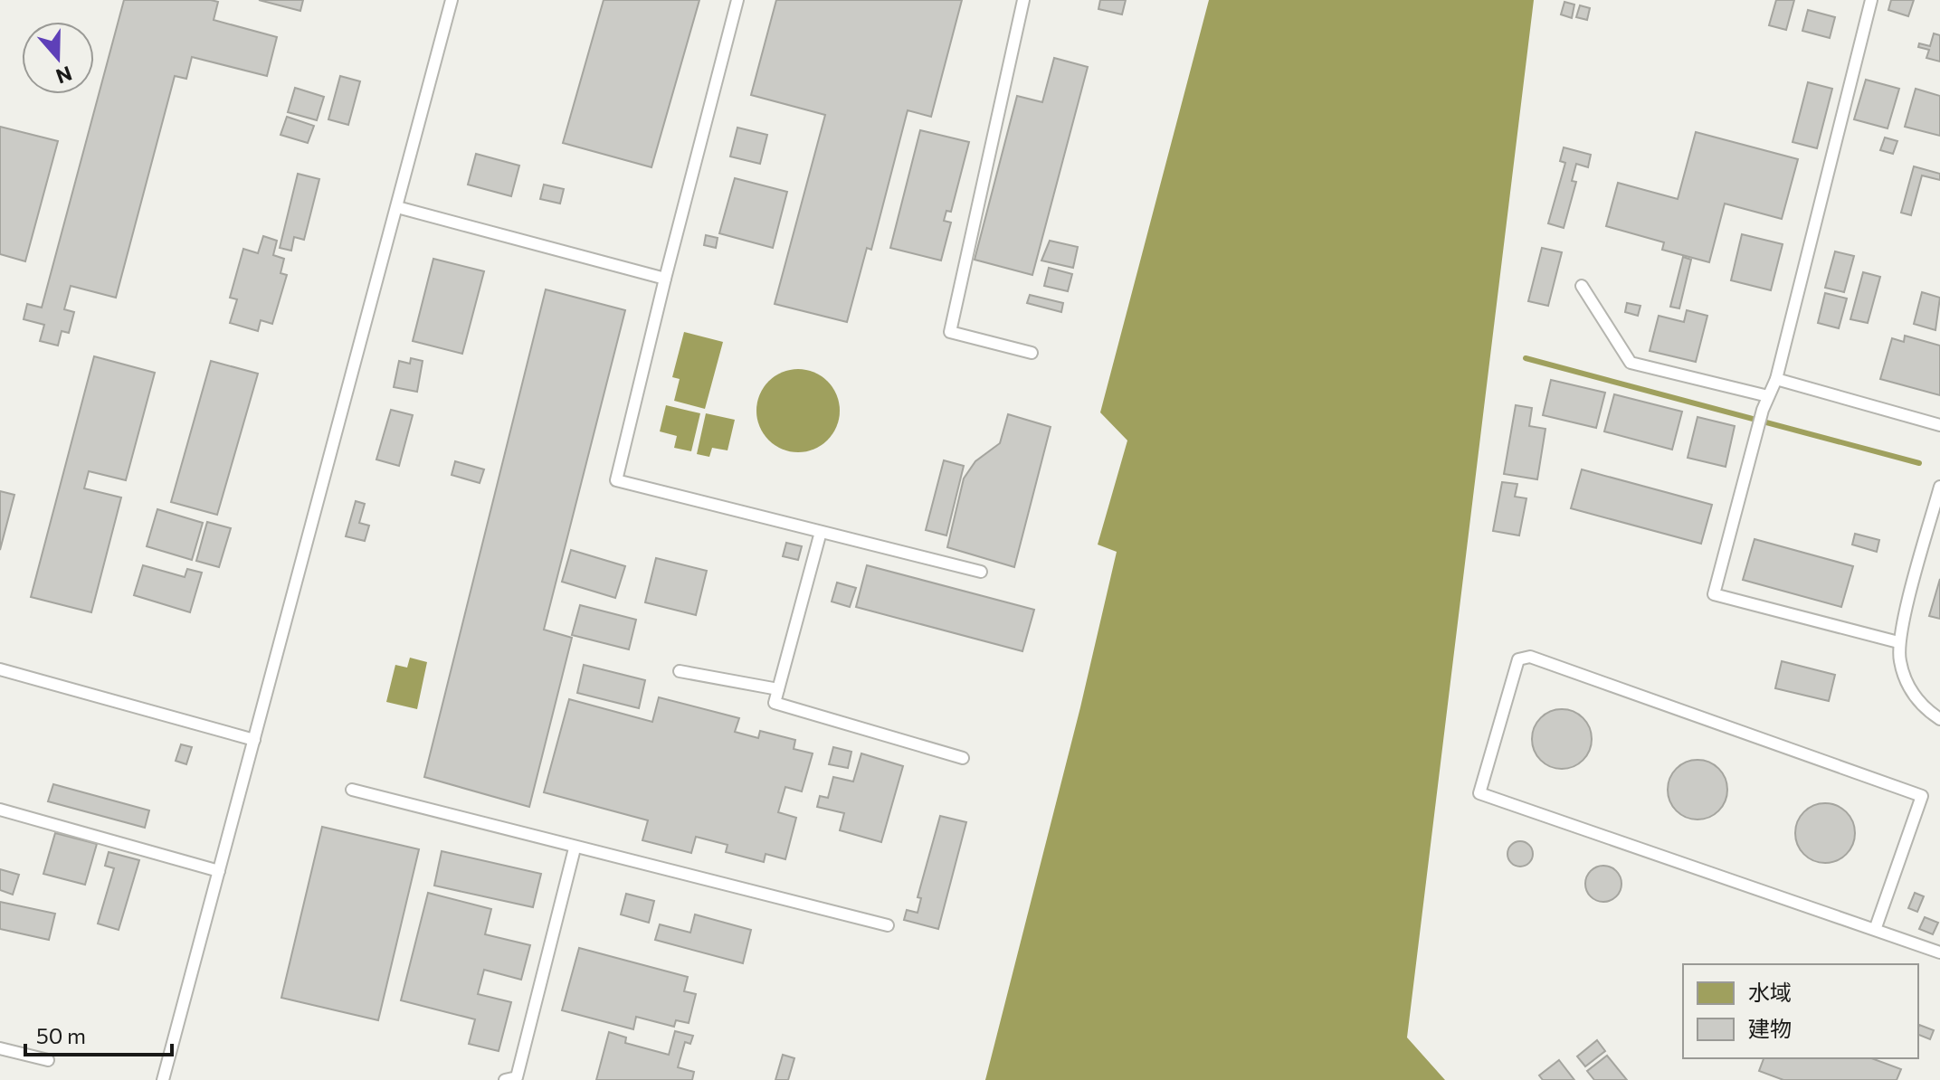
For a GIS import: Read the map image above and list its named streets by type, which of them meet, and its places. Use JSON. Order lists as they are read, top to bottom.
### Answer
{
  "legend": ["水域", "建物"],
  "scale_bar": "50 m",
  "north": "bottom"
}
